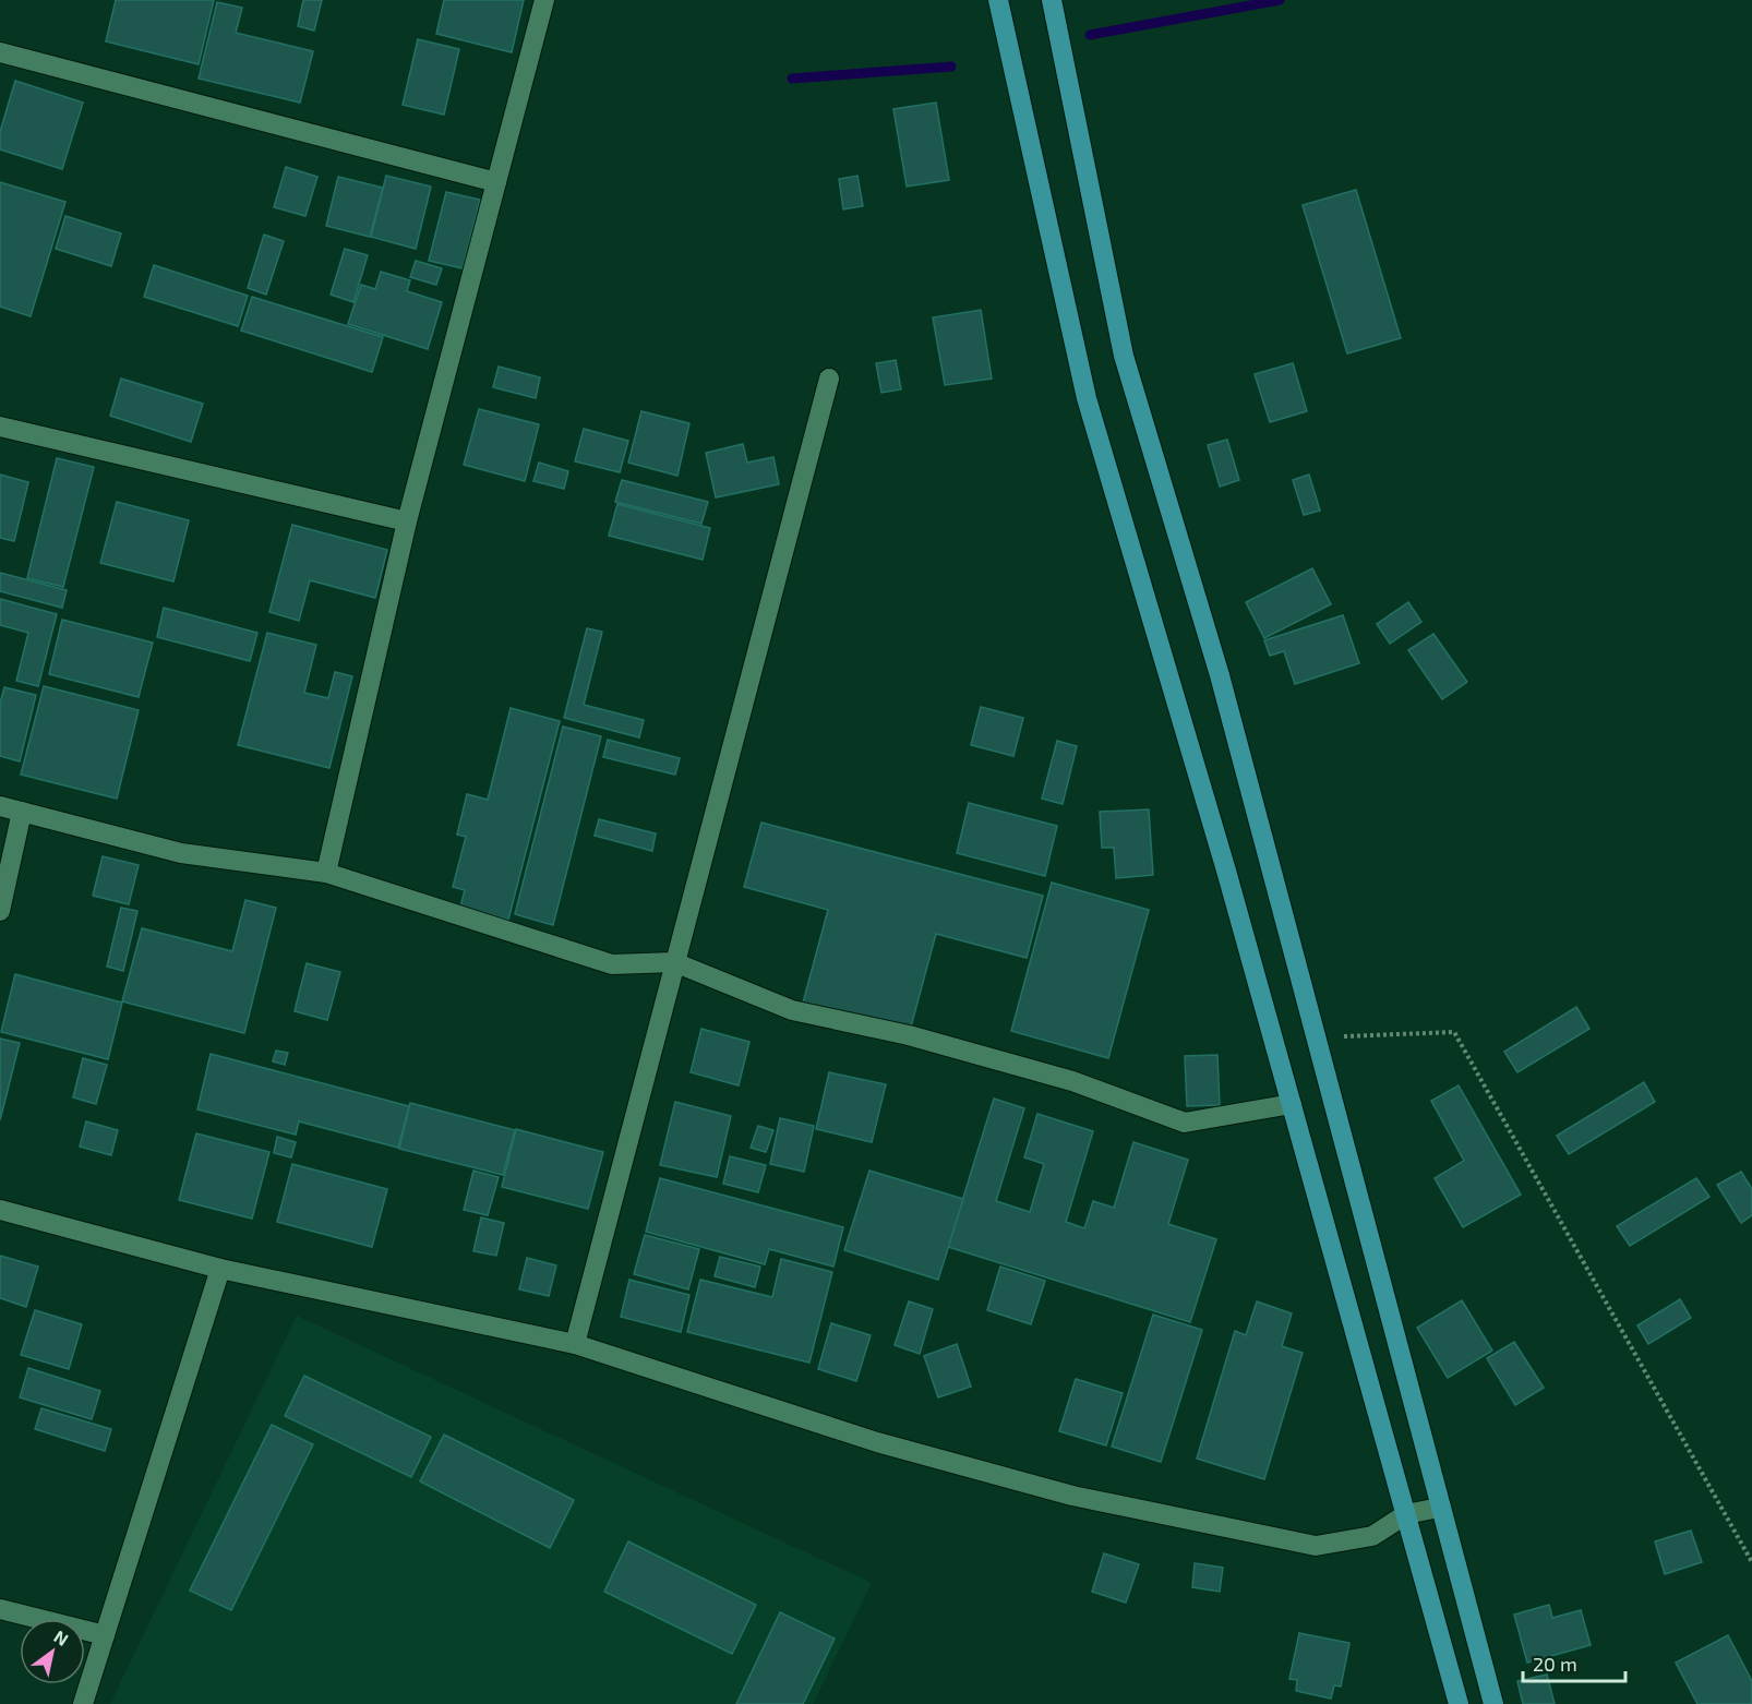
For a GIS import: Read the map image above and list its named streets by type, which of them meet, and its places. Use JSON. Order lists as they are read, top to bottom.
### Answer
{
  "scale_bar": "20 m",
  "north": "top right"
}
